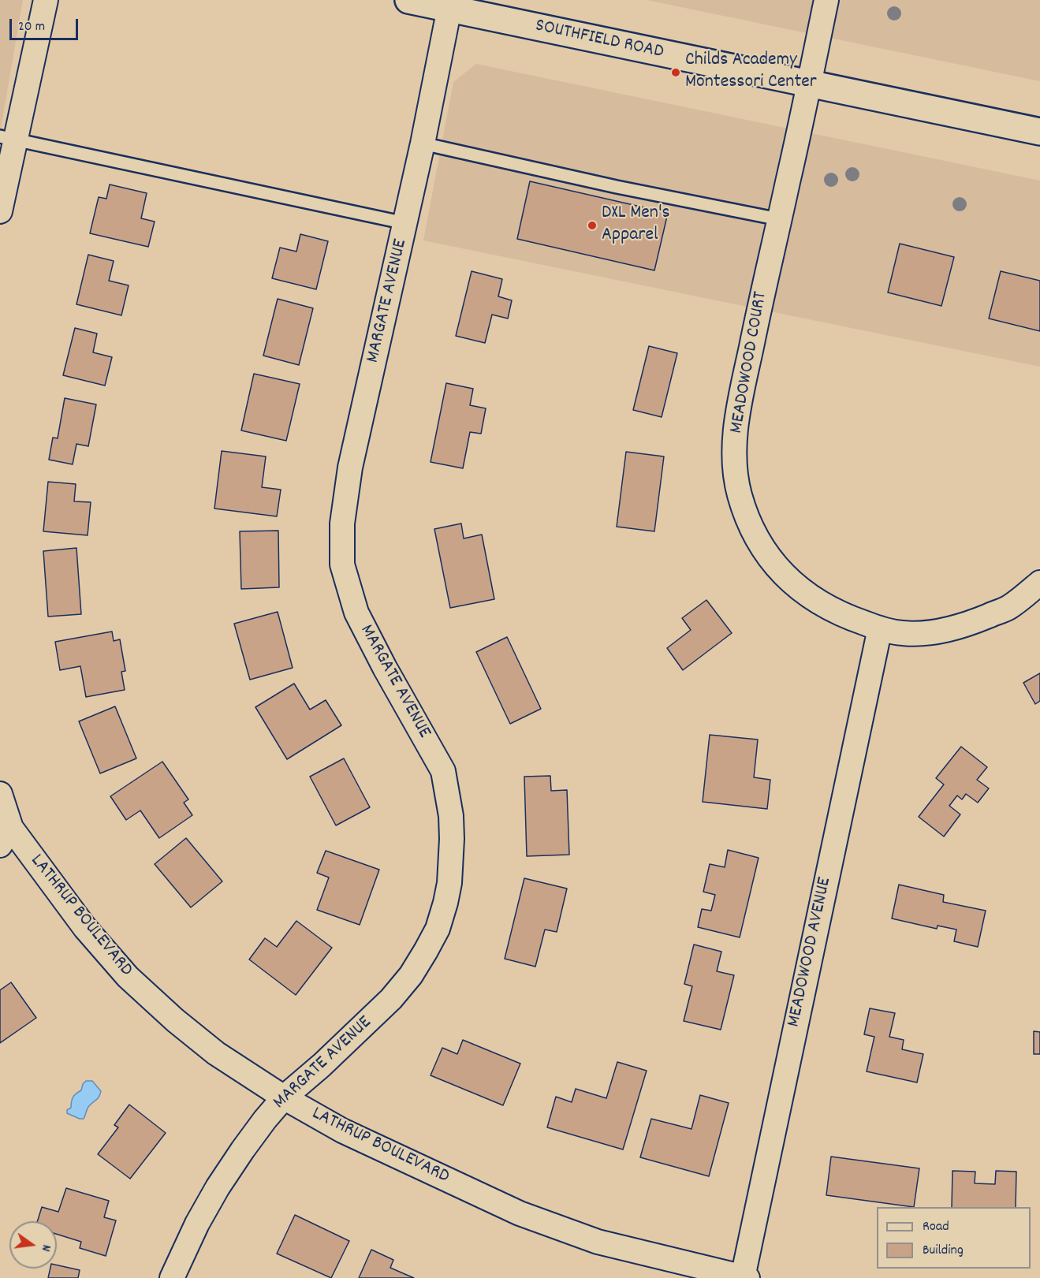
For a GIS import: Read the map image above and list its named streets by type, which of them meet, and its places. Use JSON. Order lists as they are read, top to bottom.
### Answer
{
  "streets": {
    "main road": ["SOUTHFIELD ROAD"],
    "street": [
      "MARGATE AVENUE",
      "MEADOWOOD COURT",
      "LATHRUP BOULEVARD",
      "MEADOWOOD AVENUE"
    ]
  },
  "crossings": [
    ["SOUTHFIELD ROAD", "MARGATE AVENUE"],
    ["SOUTHFIELD ROAD", "MEADOWOOD COURT"],
    ["MARGATE AVENUE", "LATHRUP BOULEVARD"],
    ["MEADOWOOD COURT", "MEADOWOOD AVENUE"],
    ["LATHRUP BOULEVARD", "MEADOWOOD AVENUE"]
  ],
  "places": ["Childs Academy Montessori Center", "DXL Men's Apparel"],
  "legend": ["Road", "Building"],
  "scale_bar": "20 m",
  "north": "right"
}
